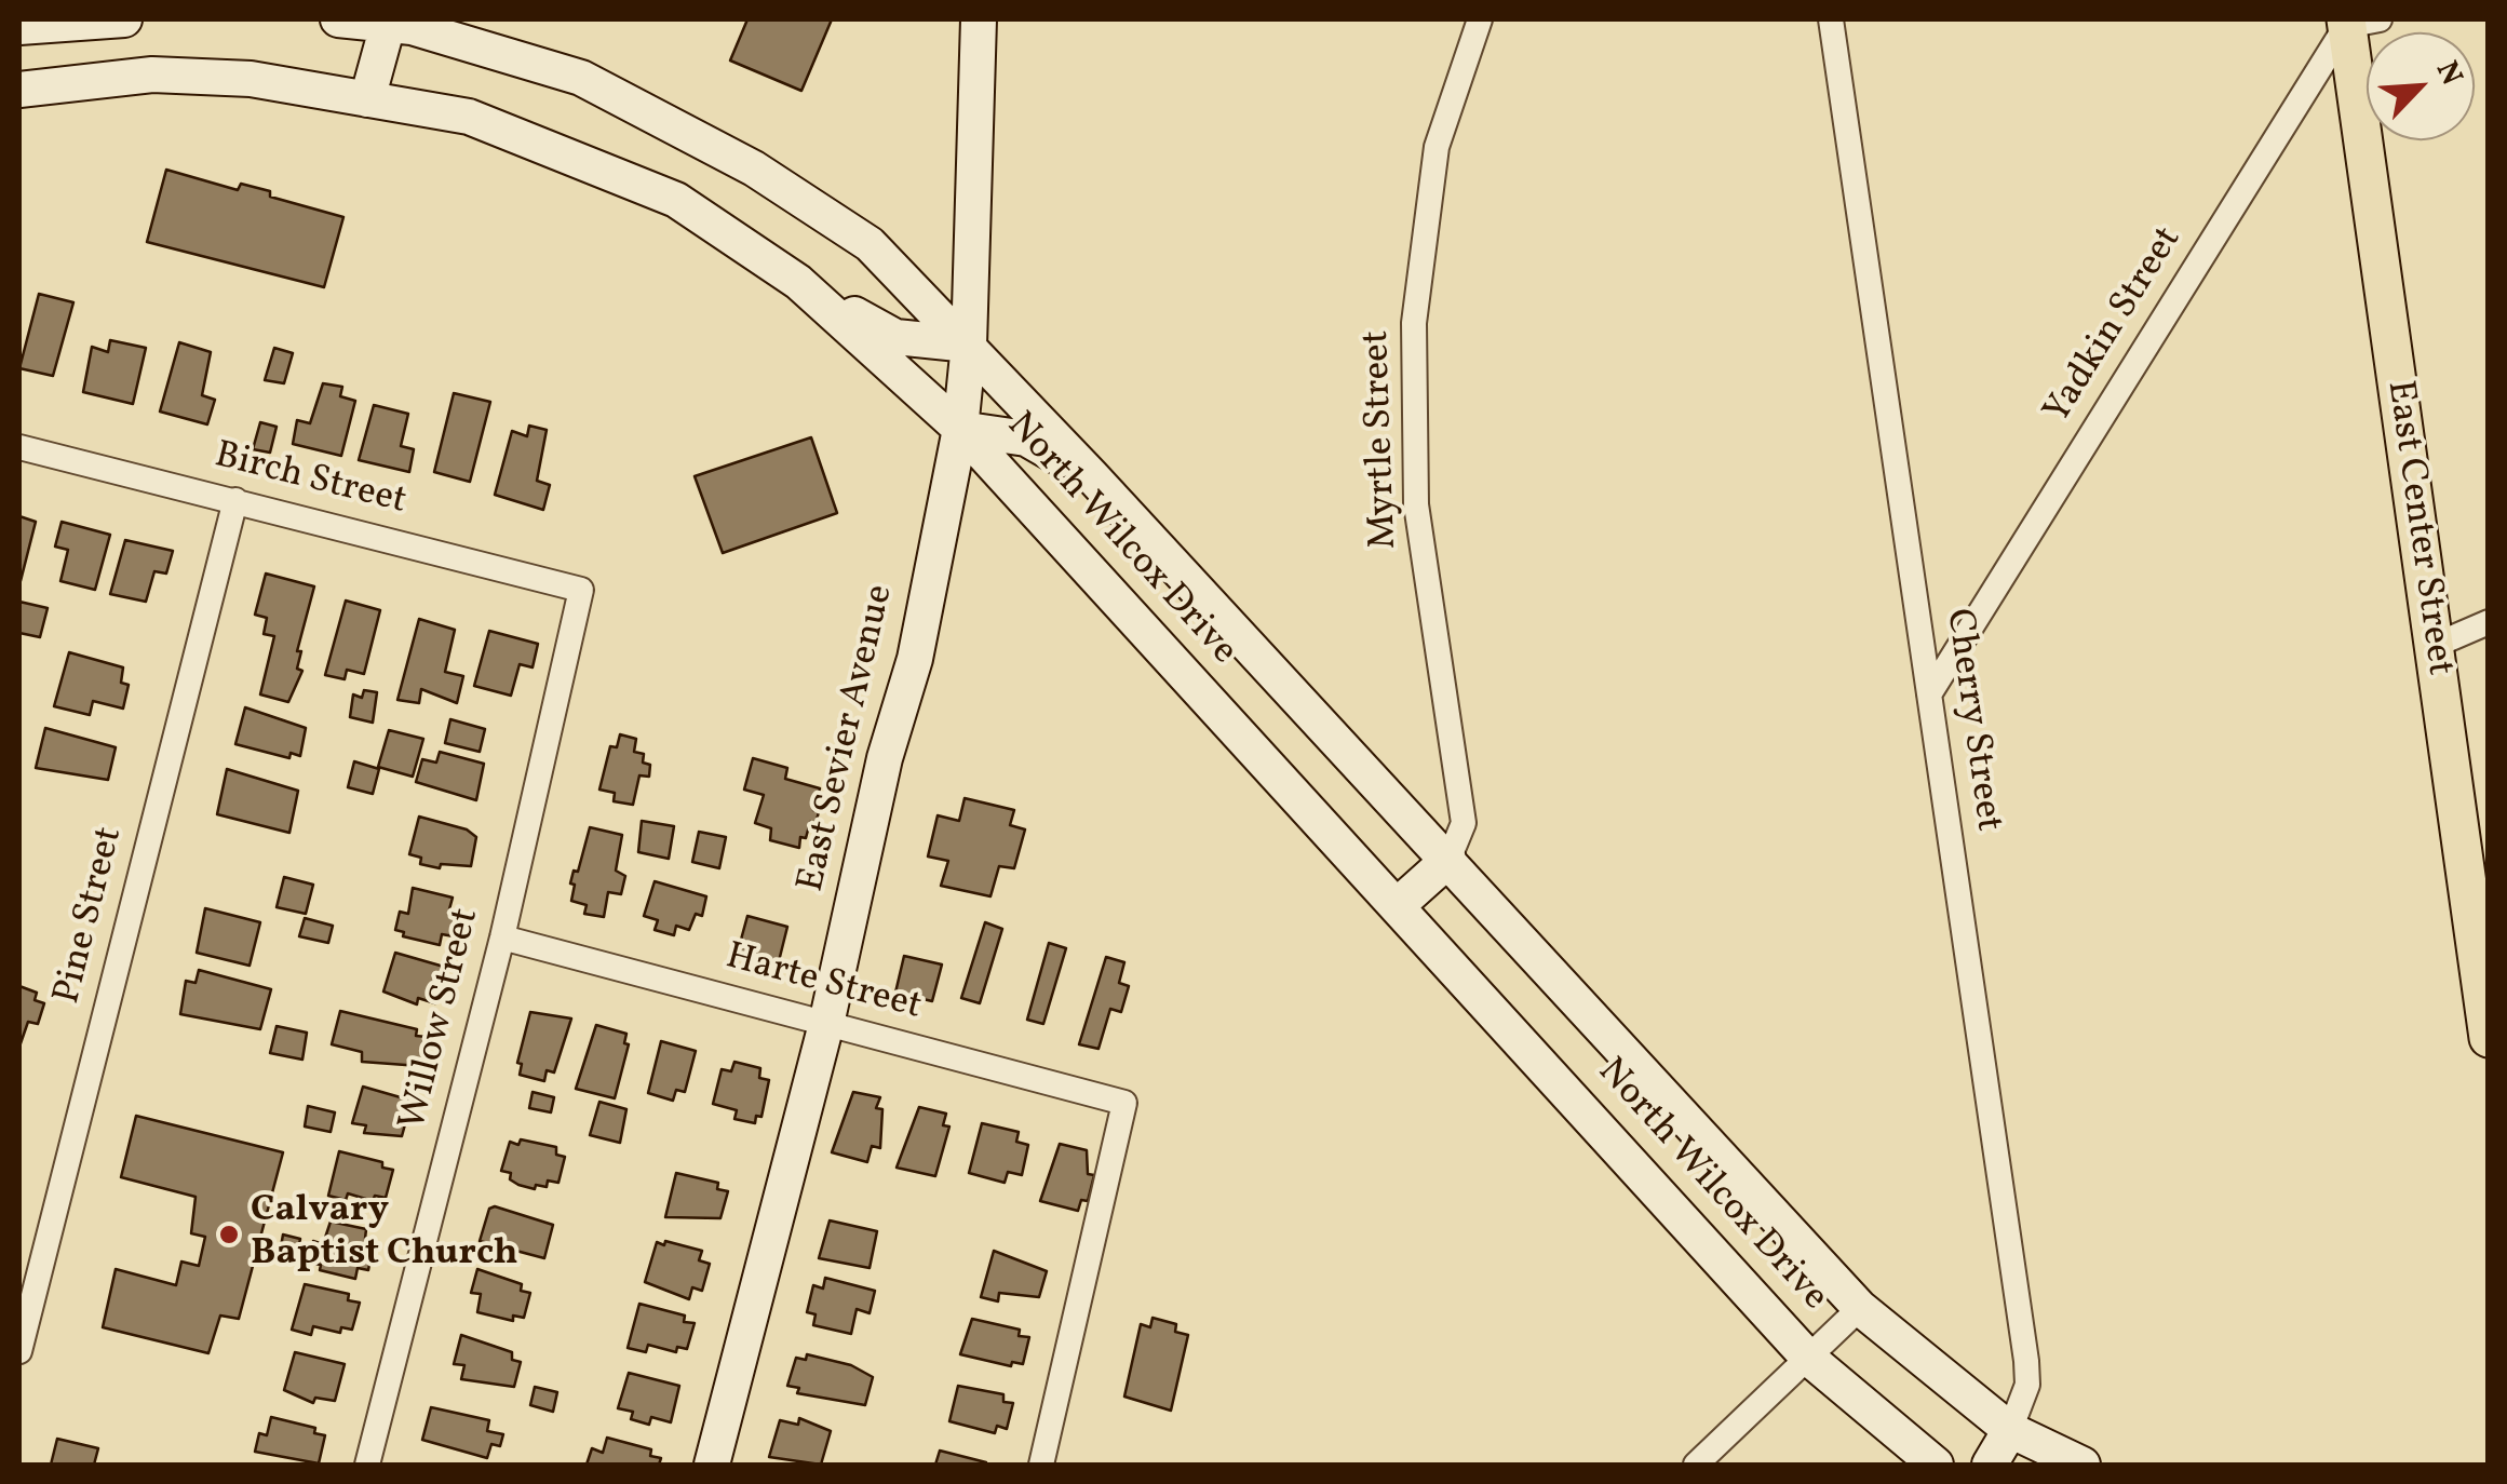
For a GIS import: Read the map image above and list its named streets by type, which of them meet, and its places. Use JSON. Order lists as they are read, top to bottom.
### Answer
{
  "streets": {
    "main road": ["East Center Street", "North Wilcox Drive", "East Sevier Avenue"],
    "street": [
      "Yadkin Street",
      "Myrtle Street",
      "Birch Street",
      "Cherry Street",
      "Pine Street",
      "Harte Street",
      "Willow Street"
    ]
  },
  "crossings": [
    ["Yadkin Street", "East Center Street"],
    ["Yadkin Street", "Cherry Street"],
    ["Myrtle Street", "North Wilcox Drive"],
    ["Birch Street", "Pine Street"],
    ["Birch Street", "Willow Street"],
    ["North Wilcox Drive", "Cherry Street"],
    ["North Wilcox Drive", "East Sevier Avenue"],
    ["East Sevier Avenue", "Harte Street"],
    ["Harte Street", "Willow Street"]
  ],
  "places": ["Calvary Baptist Church"],
  "north": "top right"
}
